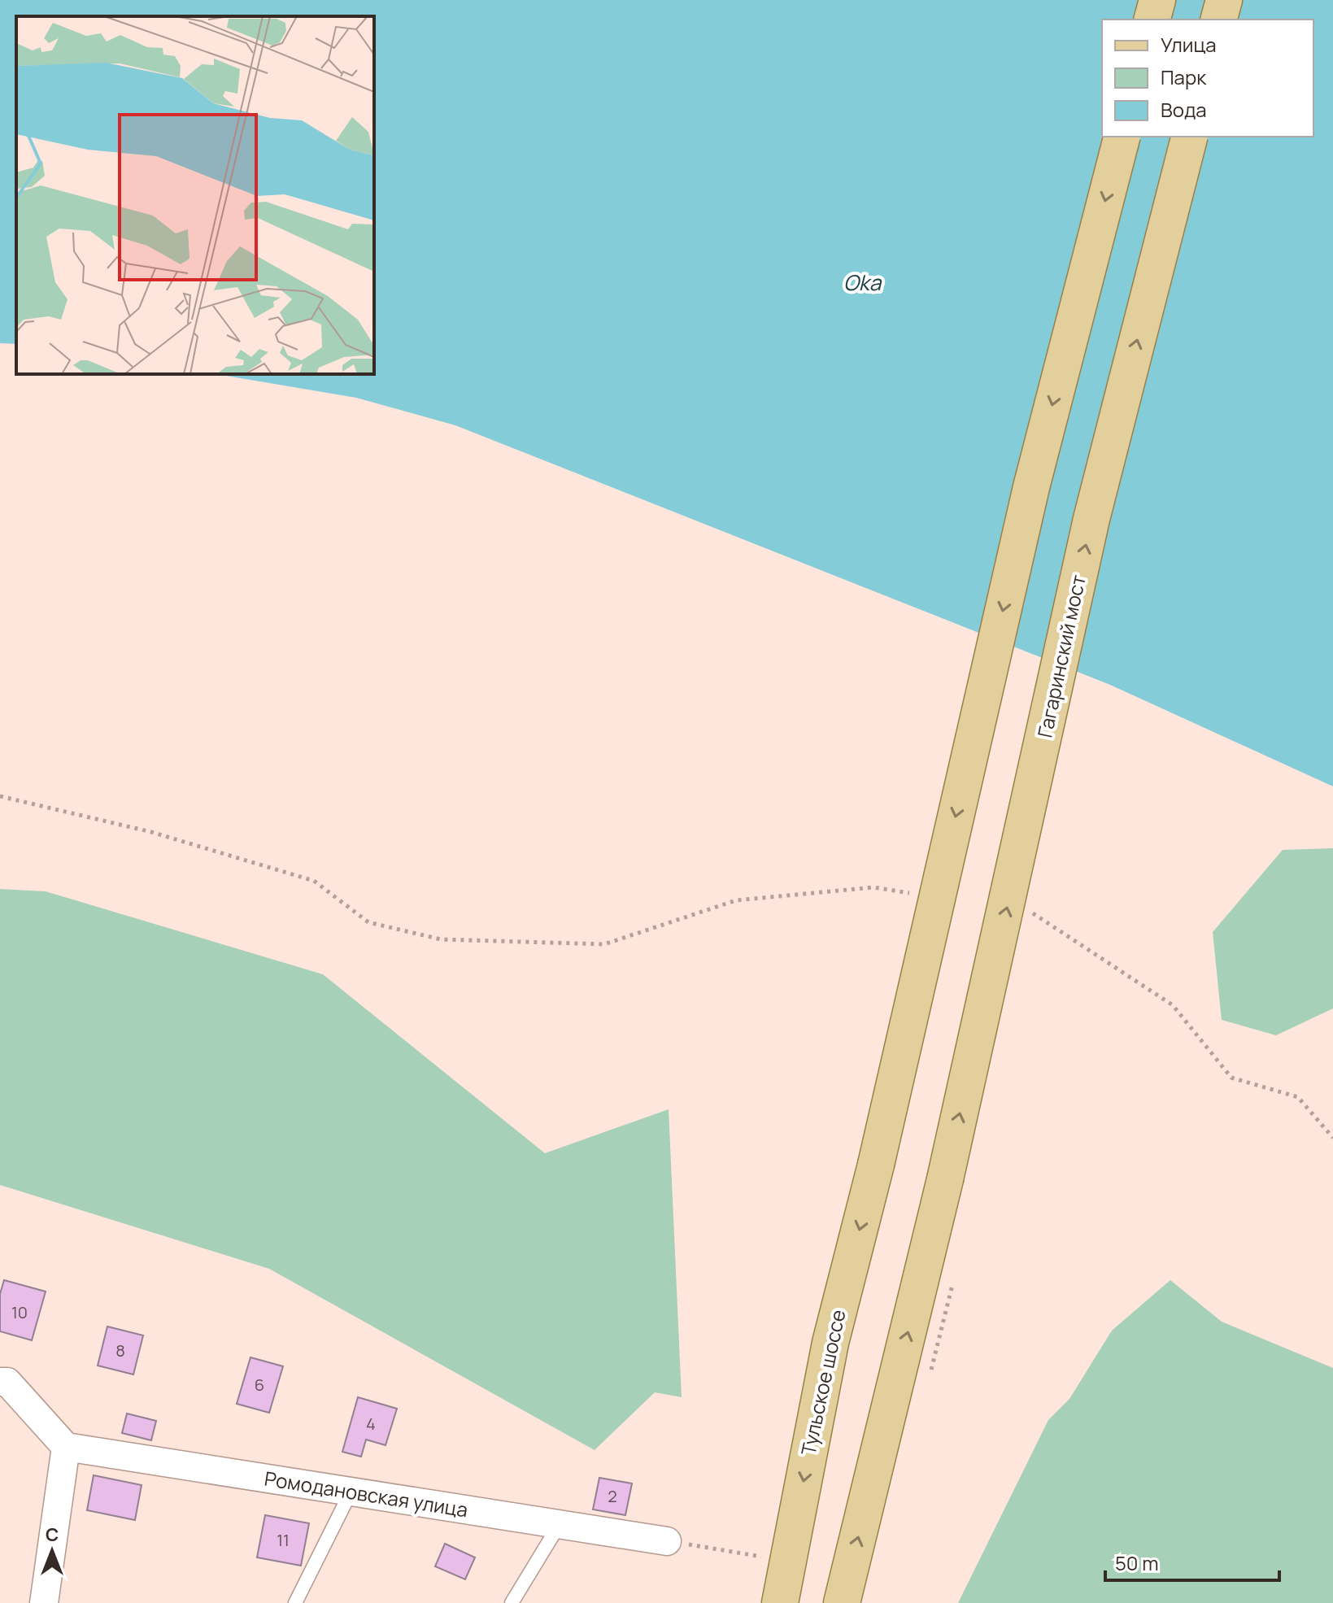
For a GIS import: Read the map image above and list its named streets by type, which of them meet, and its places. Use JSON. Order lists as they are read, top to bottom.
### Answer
{
  "streets": {
    "main road": ["Гагаринский мост", "Тульское шоссе"],
    "street": ["Ромодановская улица"]
  },
  "one_way": ["Гагаринский мост", "Тульское шоссе"],
  "water": ["Oka"],
  "house_numbers": [
    "10",
    "8",
    "6",
    "4",
    "2",
    "11"
  ],
  "legend": ["Улица", "Парк", "Вода"],
  "scale_bar": "50 m",
  "north": "top"
}
